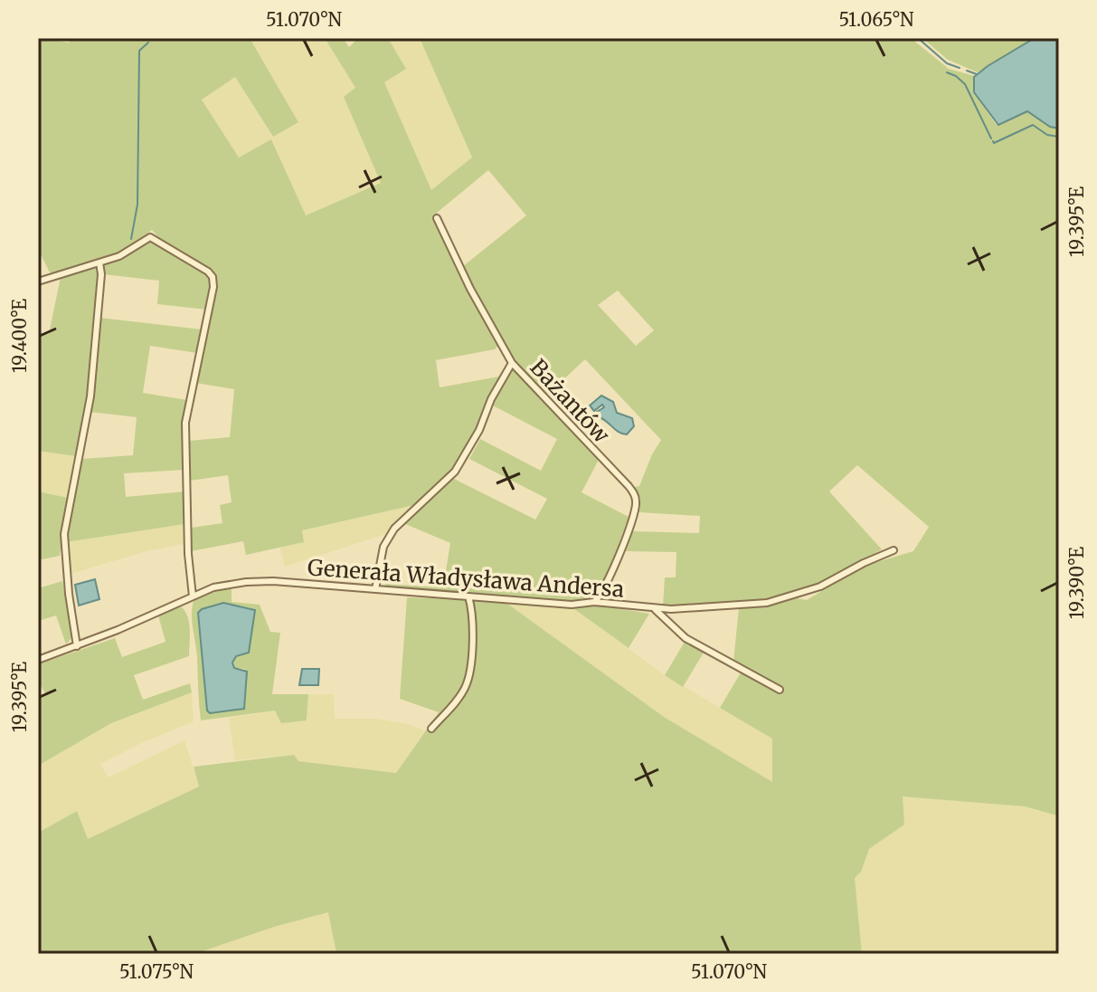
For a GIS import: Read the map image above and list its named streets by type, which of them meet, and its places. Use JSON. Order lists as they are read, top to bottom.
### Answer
{
  "streets": {
    "street": ["Bażantów", "Generała Władysława Andersa"]
  },
  "crossings": [
    ["Bażantów", "Generała Władysława Andersa"]
  ],
  "coordinates": [
    "51.070°N",
    "51.065°N",
    "19.395°E",
    "19.400°E",
    "19.390°E",
    "51.075°N"
  ]
}
